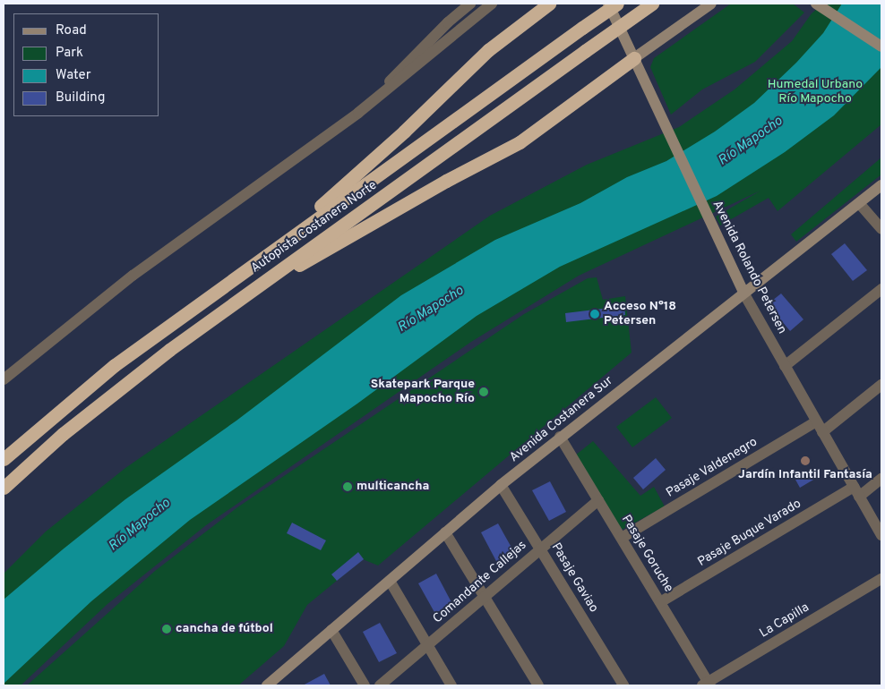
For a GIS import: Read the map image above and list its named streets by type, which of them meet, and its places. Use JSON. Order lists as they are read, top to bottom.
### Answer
{
  "streets": {
    "highway": ["Autopista Costanera Norte"],
    "main road": ["Avenida Rolando Petersen", "Avenida Costanera Sur"],
    "street": [
      "Pasaje Valdenegro",
      "Pasaje Buque Varado",
      "Pasaje Goruche",
      "Pasaje Gaviao",
      "Comandante Callejas",
      "La Capilla"
    ]
  },
  "crossings": [
    ["Avenida Rolando Petersen", "Avenida Costanera Sur"],
    ["Avenida Rolando Petersen", "Pasaje Valdenegro"],
    ["Avenida Rolando Petersen", "Pasaje Buque Varado"],
    ["Avenida Costanera Sur", "Pasaje Goruche"],
    ["Avenida Costanera Sur", "Pasaje Gaviao"],
    ["Pasaje Valdenegro", "Pasaje Goruche"],
    ["Pasaje Buque Varado", "Pasaje Goruche"],
    ["Pasaje Goruche", "Comandante Callejas"],
    ["Pasaje Goruche", "La Capilla"],
    ["Pasaje Gaviao", "Comandante Callejas"]
  ],
  "water": ["Río Mapocho"],
  "parks": ["Humedal Urbano Río Mapocho"],
  "places": [
    "Acceso N°18 Petersen",
    "Skatepark Parque Mapocho Río",
    "Jardín Infantil Fantasía",
    "multicancha",
    "cancha de fútbol"
  ],
  "legend": [
    "Road",
    "Park",
    "Water",
    "Building"
  ]
}
